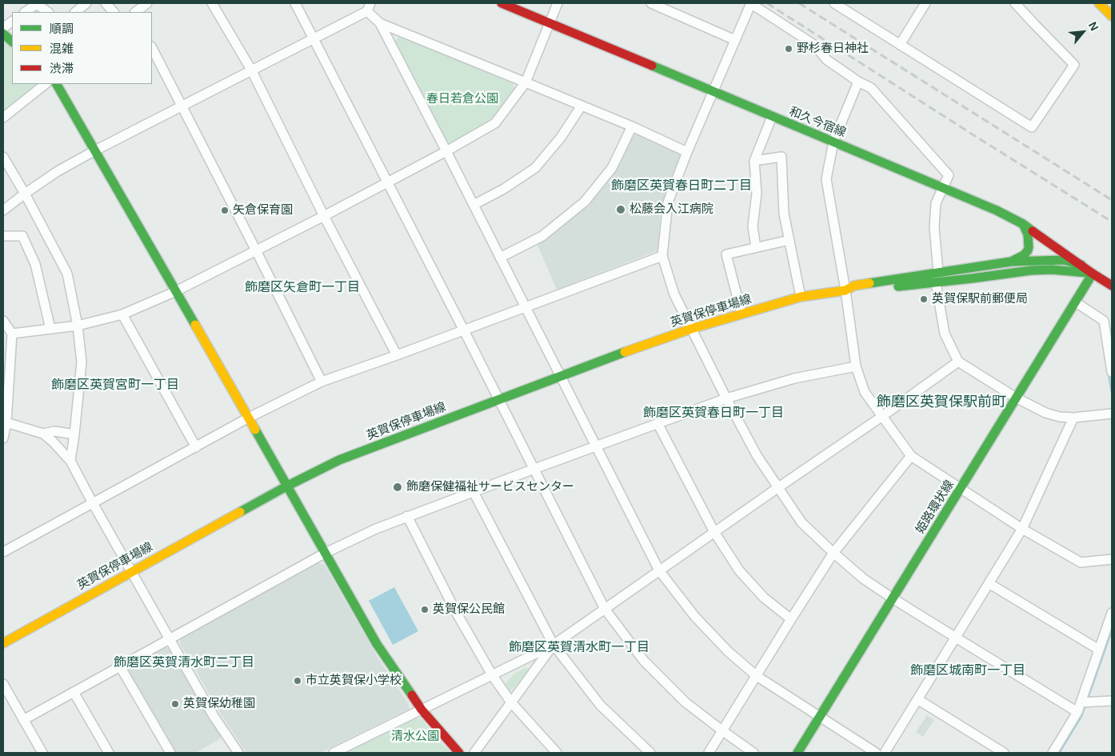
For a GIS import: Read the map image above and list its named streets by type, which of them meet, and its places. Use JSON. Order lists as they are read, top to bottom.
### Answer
{
  "streets": {
    "main road": ["和久今宿線", "英賀保停車場線", "姫路環状線"]
  },
  "crossings": [
    ["和久今宿線", "英賀保停車場線"],
    ["和久今宿線", "姫路環状線"],
    ["英賀保停車場線", "姫路環状線"]
  ],
  "districts": [
    "飾磨区英賀春日町二丁目",
    "飾磨区矢倉町一丁目",
    "飾磨区英賀宮町一丁目",
    "飾磨区英賀保駅前町",
    "飾磨区英賀春日町一丁目",
    "飾磨区英賀清水町一丁目",
    "飾磨区英賀清水町二丁目",
    "飾磨区城南町一丁目"
  ],
  "parks": ["春日若倉公園", "清水公園"],
  "places": [
    "野杉春日神社",
    "松藤会入江病院",
    "矢倉保育園",
    "英賀保駅前郵便局",
    "飾磨保健福祉サービスセンター",
    "英賀保公民館",
    "市立英賀保小学校",
    "英賀保幼稚園"
  ],
  "legend": ["順調", "混雑", "渋滞"],
  "north": "top right"
}
